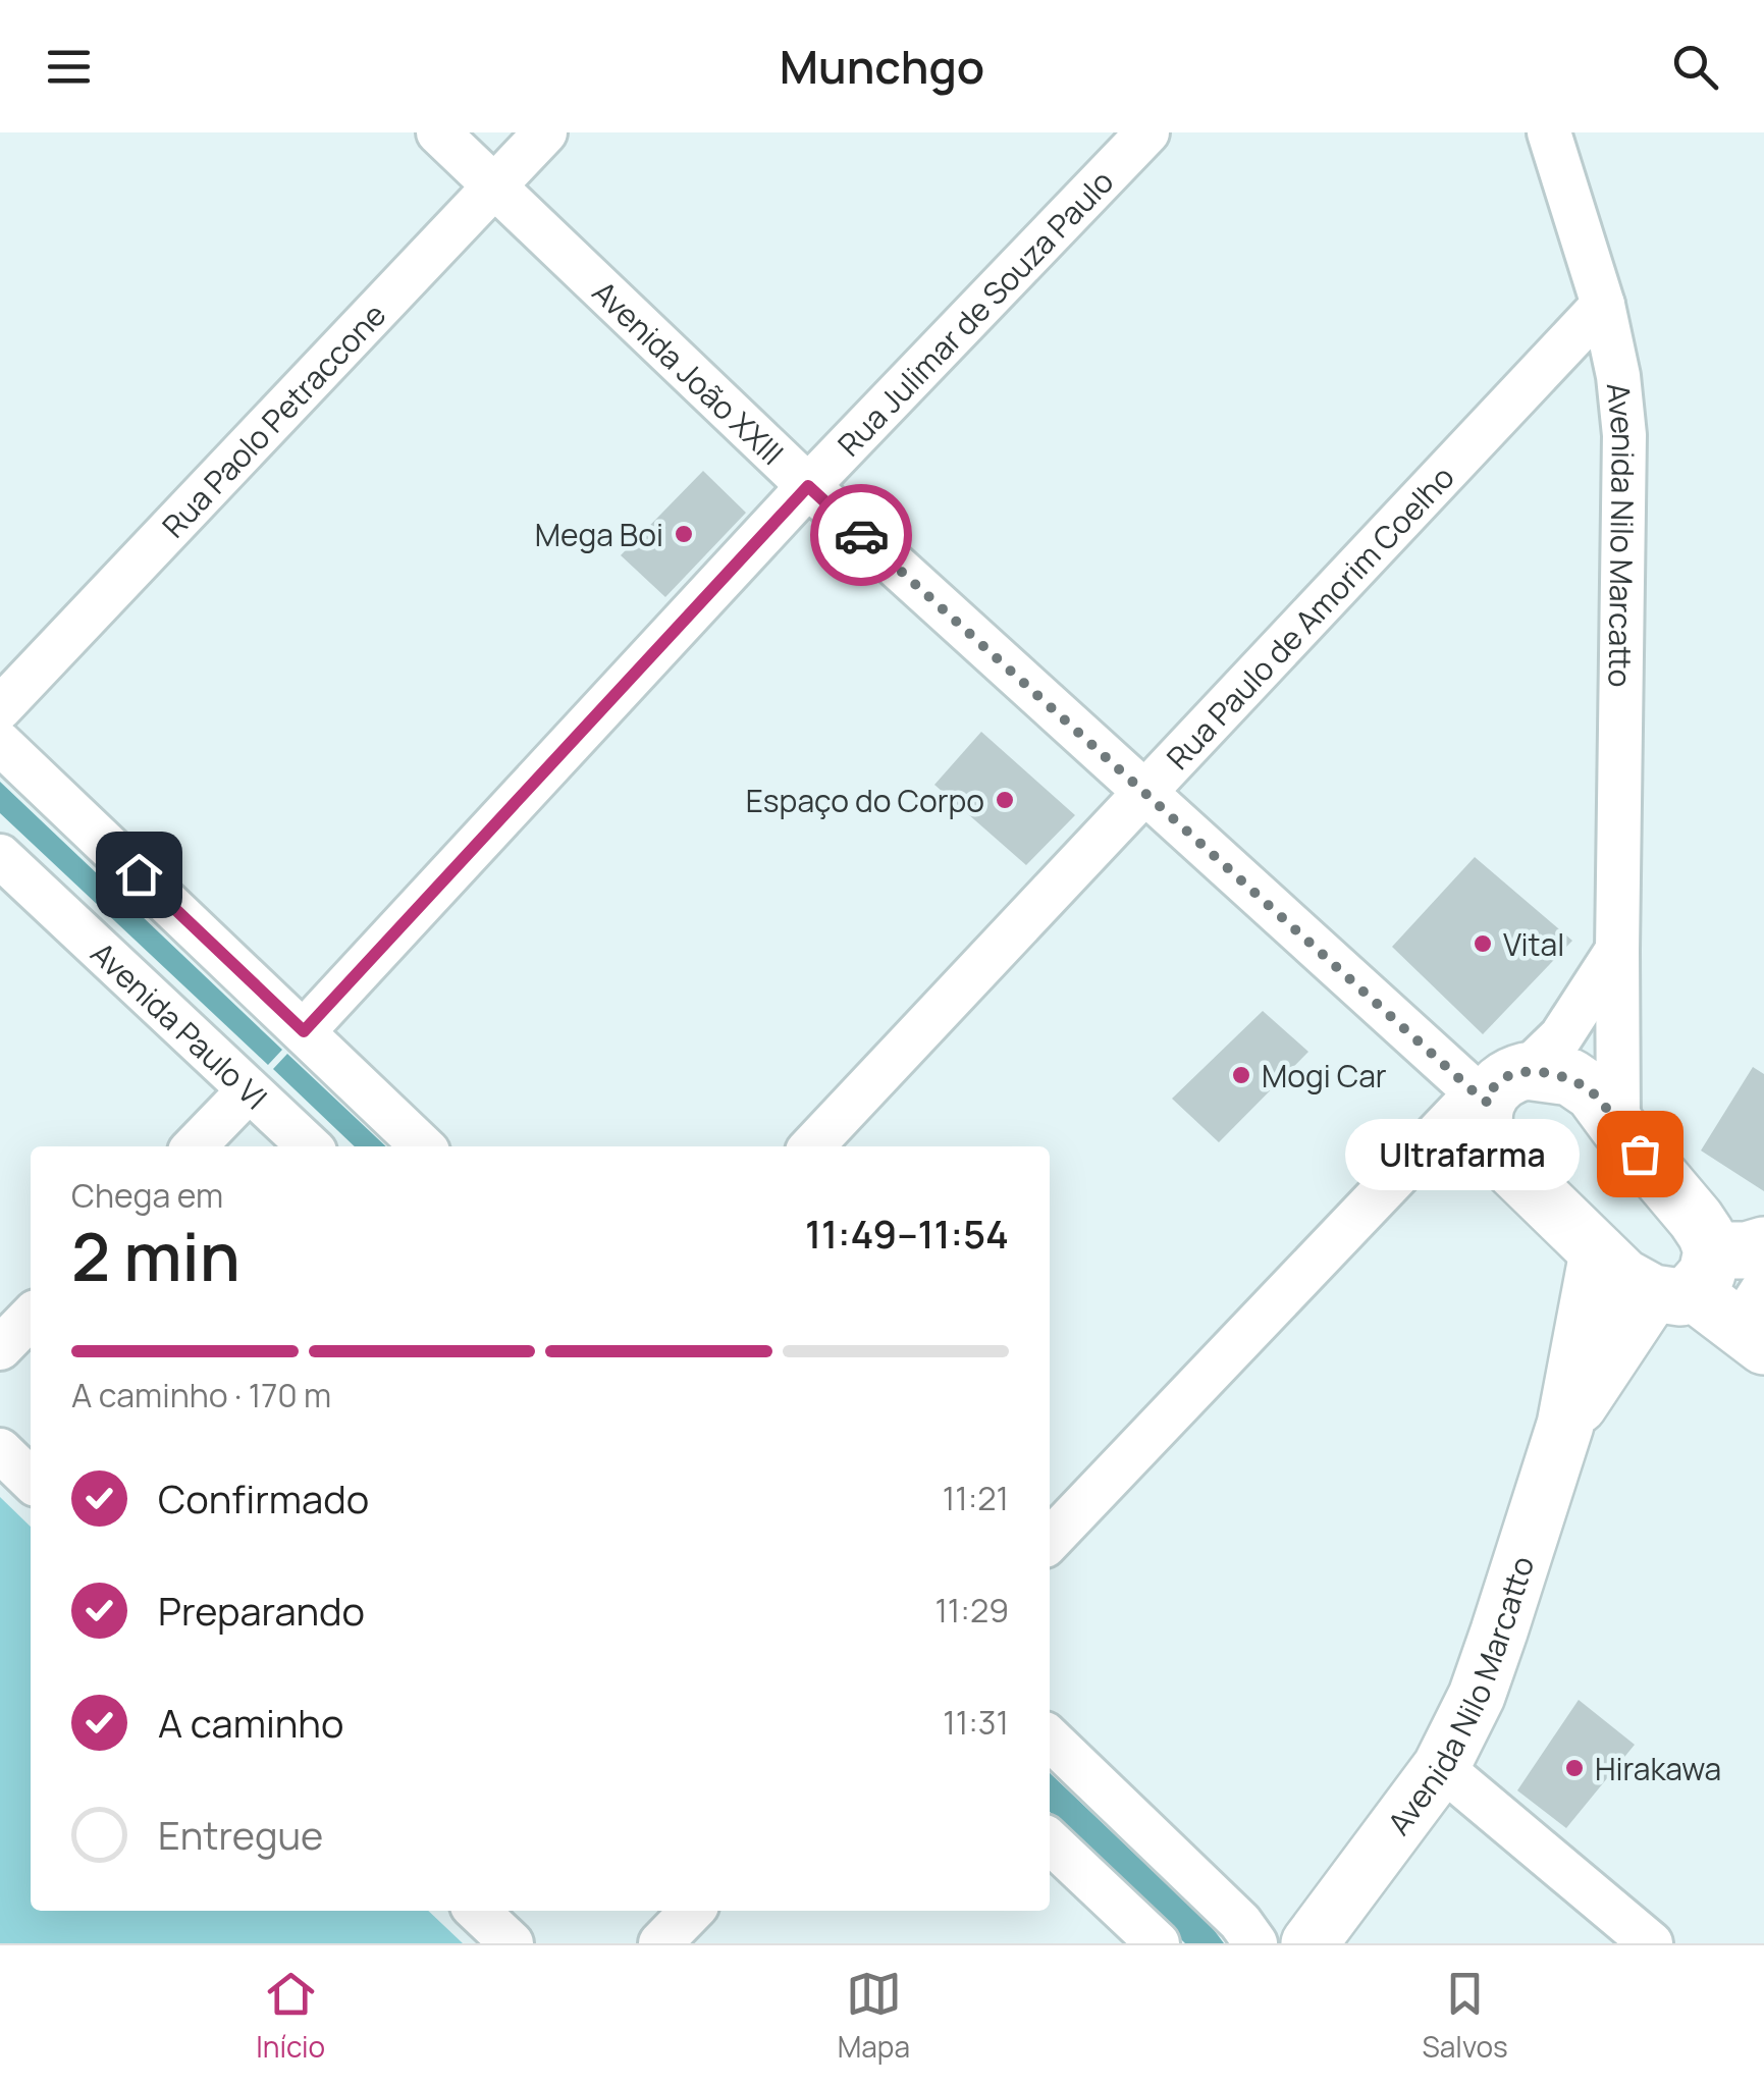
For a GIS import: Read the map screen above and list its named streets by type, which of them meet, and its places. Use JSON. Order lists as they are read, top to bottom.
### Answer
{
  "streets": {
    "main road": ["Avenida Nilo Marcatto"],
    "street": [
      "Rua Julimar de Souza Paulo",
      "Avenida João XXIII",
      "Rua Paolo Petraccone",
      "Rua Paulo de Amorim Coelho",
      "Avenida Paulo VI"
    ]
  },
  "crossings": [
    ["Rua Julimar de Souza Paulo", "Avenida João XXIII"],
    ["Avenida João XXIII", "Rua Paolo Petraccone"],
    ["Avenida João XXIII", "Rua Paulo de Amorim Coelho"],
    ["Avenida Nilo Marcatto", "Rua Paulo de Amorim Coelho"]
  ],
  "places": [
    "Mega Boi",
    "Espaço do Corpo",
    "Vital",
    "Mogi Car",
    "Ultrafarma",
    "Hirakawa"
  ],
  "page": {
    "header": "Munchgo",
    "bubble": "Ultrafarma",
    "heading": ["2 min", "Chega em", "11:49–11:54"],
    "bar": "A caminho · 170 m",
    "list": [
      ["Confirmado", "11:21"],
      ["Preparando", "11:29"],
      ["A caminho", "11:31"],
      "Entregue"
    ],
    "tabs": ["Início", "Mapa", "Salvos"]
  }
}
